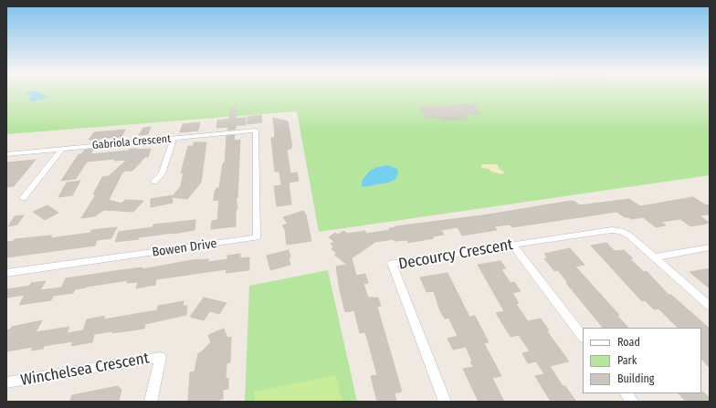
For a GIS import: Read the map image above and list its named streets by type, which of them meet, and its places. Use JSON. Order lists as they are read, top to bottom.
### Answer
{
  "streets": {
    "street": [
      "Gabriola Crescent",
      "Bowen Drive",
      "Decourcy Crescent",
      "Winchelsea Crescent"
    ]
  },
  "crossings": [
    ["Gabriola Crescent", "Bowen Drive"]
  ],
  "legend": ["Road", "Park", "Building"]
}
